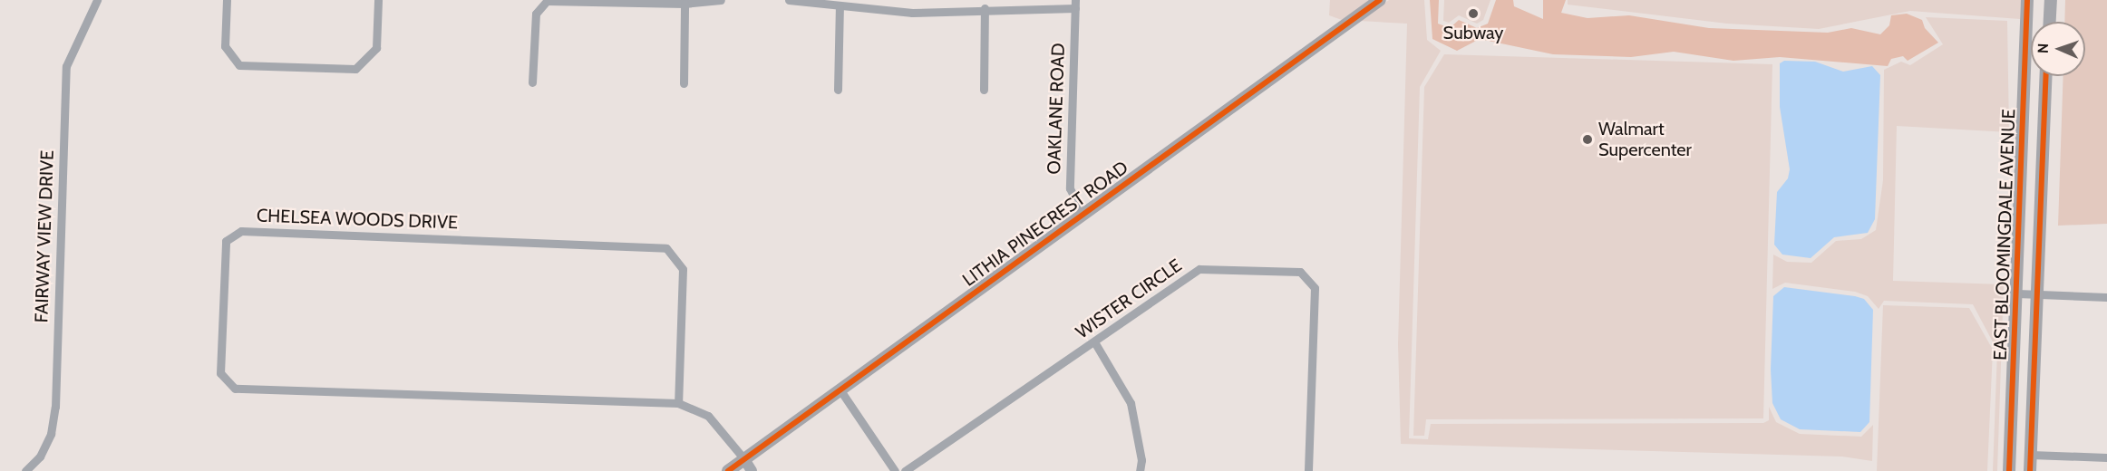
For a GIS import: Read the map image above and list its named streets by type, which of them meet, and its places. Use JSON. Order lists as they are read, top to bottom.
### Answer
{
  "streets": {
    "main road": ["LITHIA PINECREST ROAD", "EAST BLOOMINGDALE AVENUE"],
    "street": [
      "OAKLANE ROAD",
      "CHELSEA WOODS DRIVE",
      "FAIRWAY VIEW DRIVE",
      "WISTER CIRCLE"
    ]
  },
  "crossings": [
    ["OAKLANE ROAD", "LITHIA PINECREST ROAD"],
    ["CHELSEA WOODS DRIVE", "LITHIA PINECREST ROAD"]
  ],
  "places": ["Subway", "Walmart Supercenter"],
  "north": "left"
}
